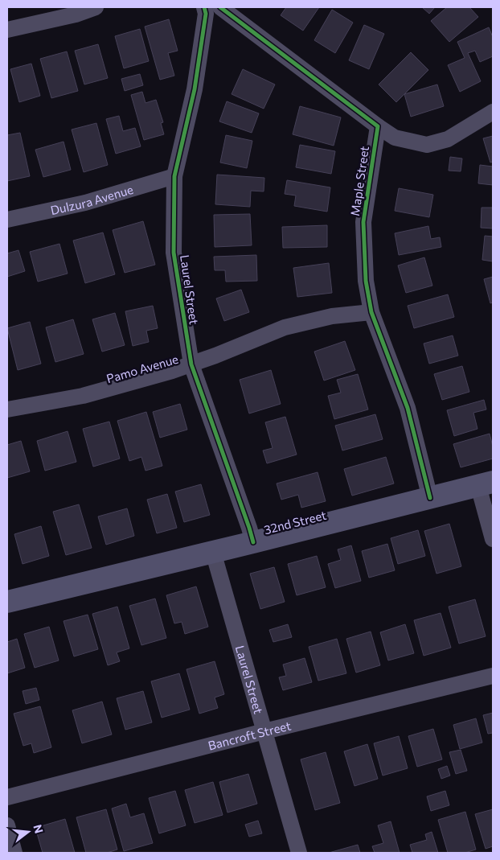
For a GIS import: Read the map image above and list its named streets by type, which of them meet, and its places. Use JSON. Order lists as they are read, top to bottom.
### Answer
{
  "streets": {
    "street": [
      "Maple Street",
      "Dulzura Avenue",
      "Laurel Street",
      "Pamo Avenue",
      "32nd Street",
      "Bancroft Street"
    ]
  },
  "crossings": [
    ["Maple Street", "Pamo Avenue"],
    ["Maple Street", "32nd Street"],
    ["Dulzura Avenue", "Laurel Street"],
    ["Laurel Street", "Pamo Avenue"],
    ["Laurel Street", "32nd Street"],
    ["Laurel Street", "Bancroft Street"]
  ],
  "north": "right"
}
